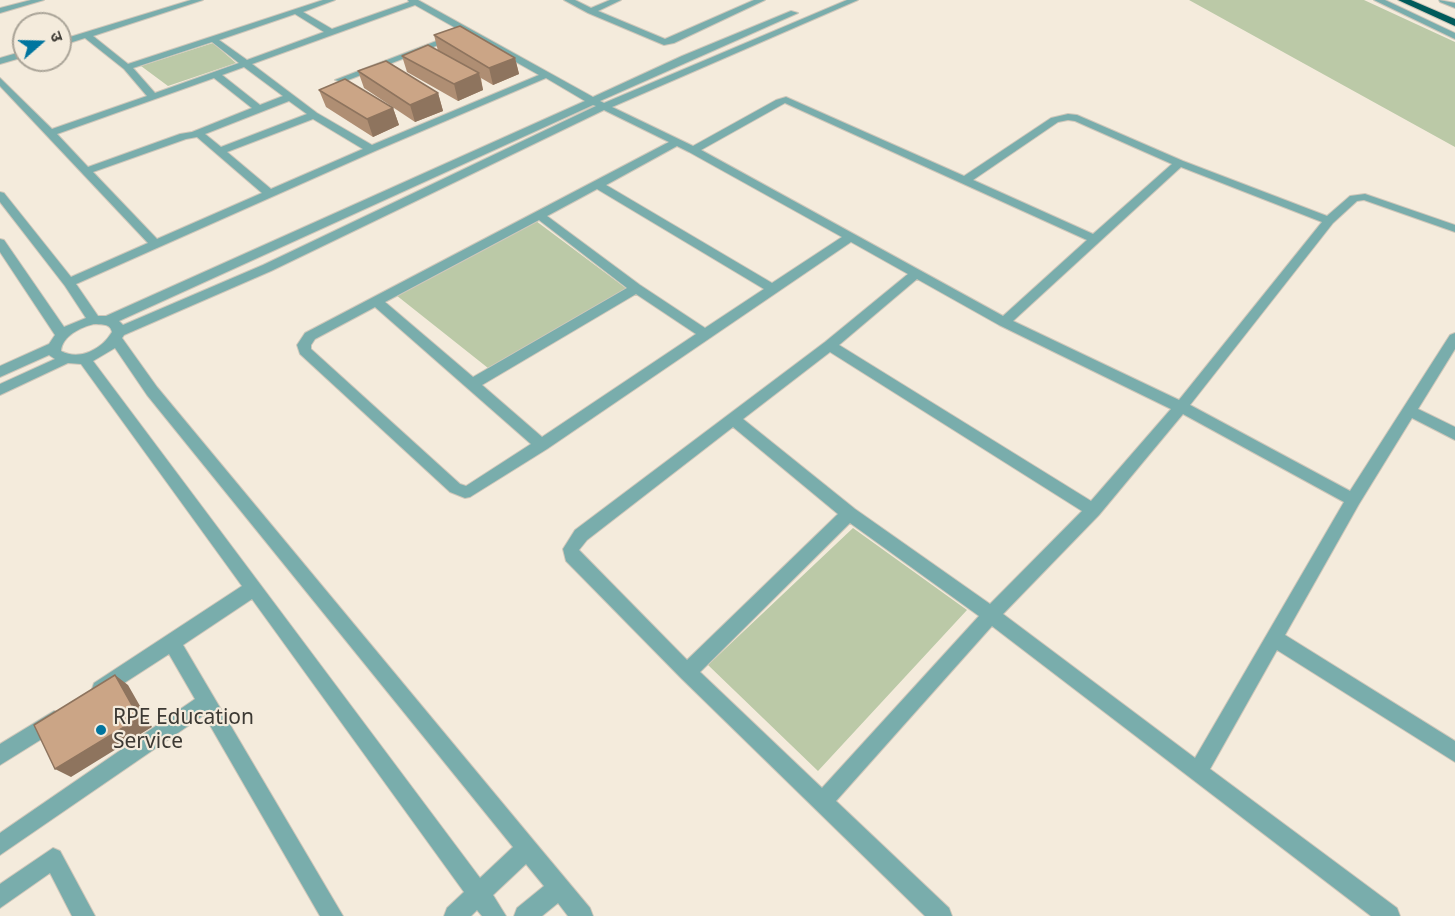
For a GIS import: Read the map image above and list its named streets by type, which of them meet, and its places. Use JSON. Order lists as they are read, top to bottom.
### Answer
{
  "places": ["RPE Education Service"],
  "north": "right"
}
